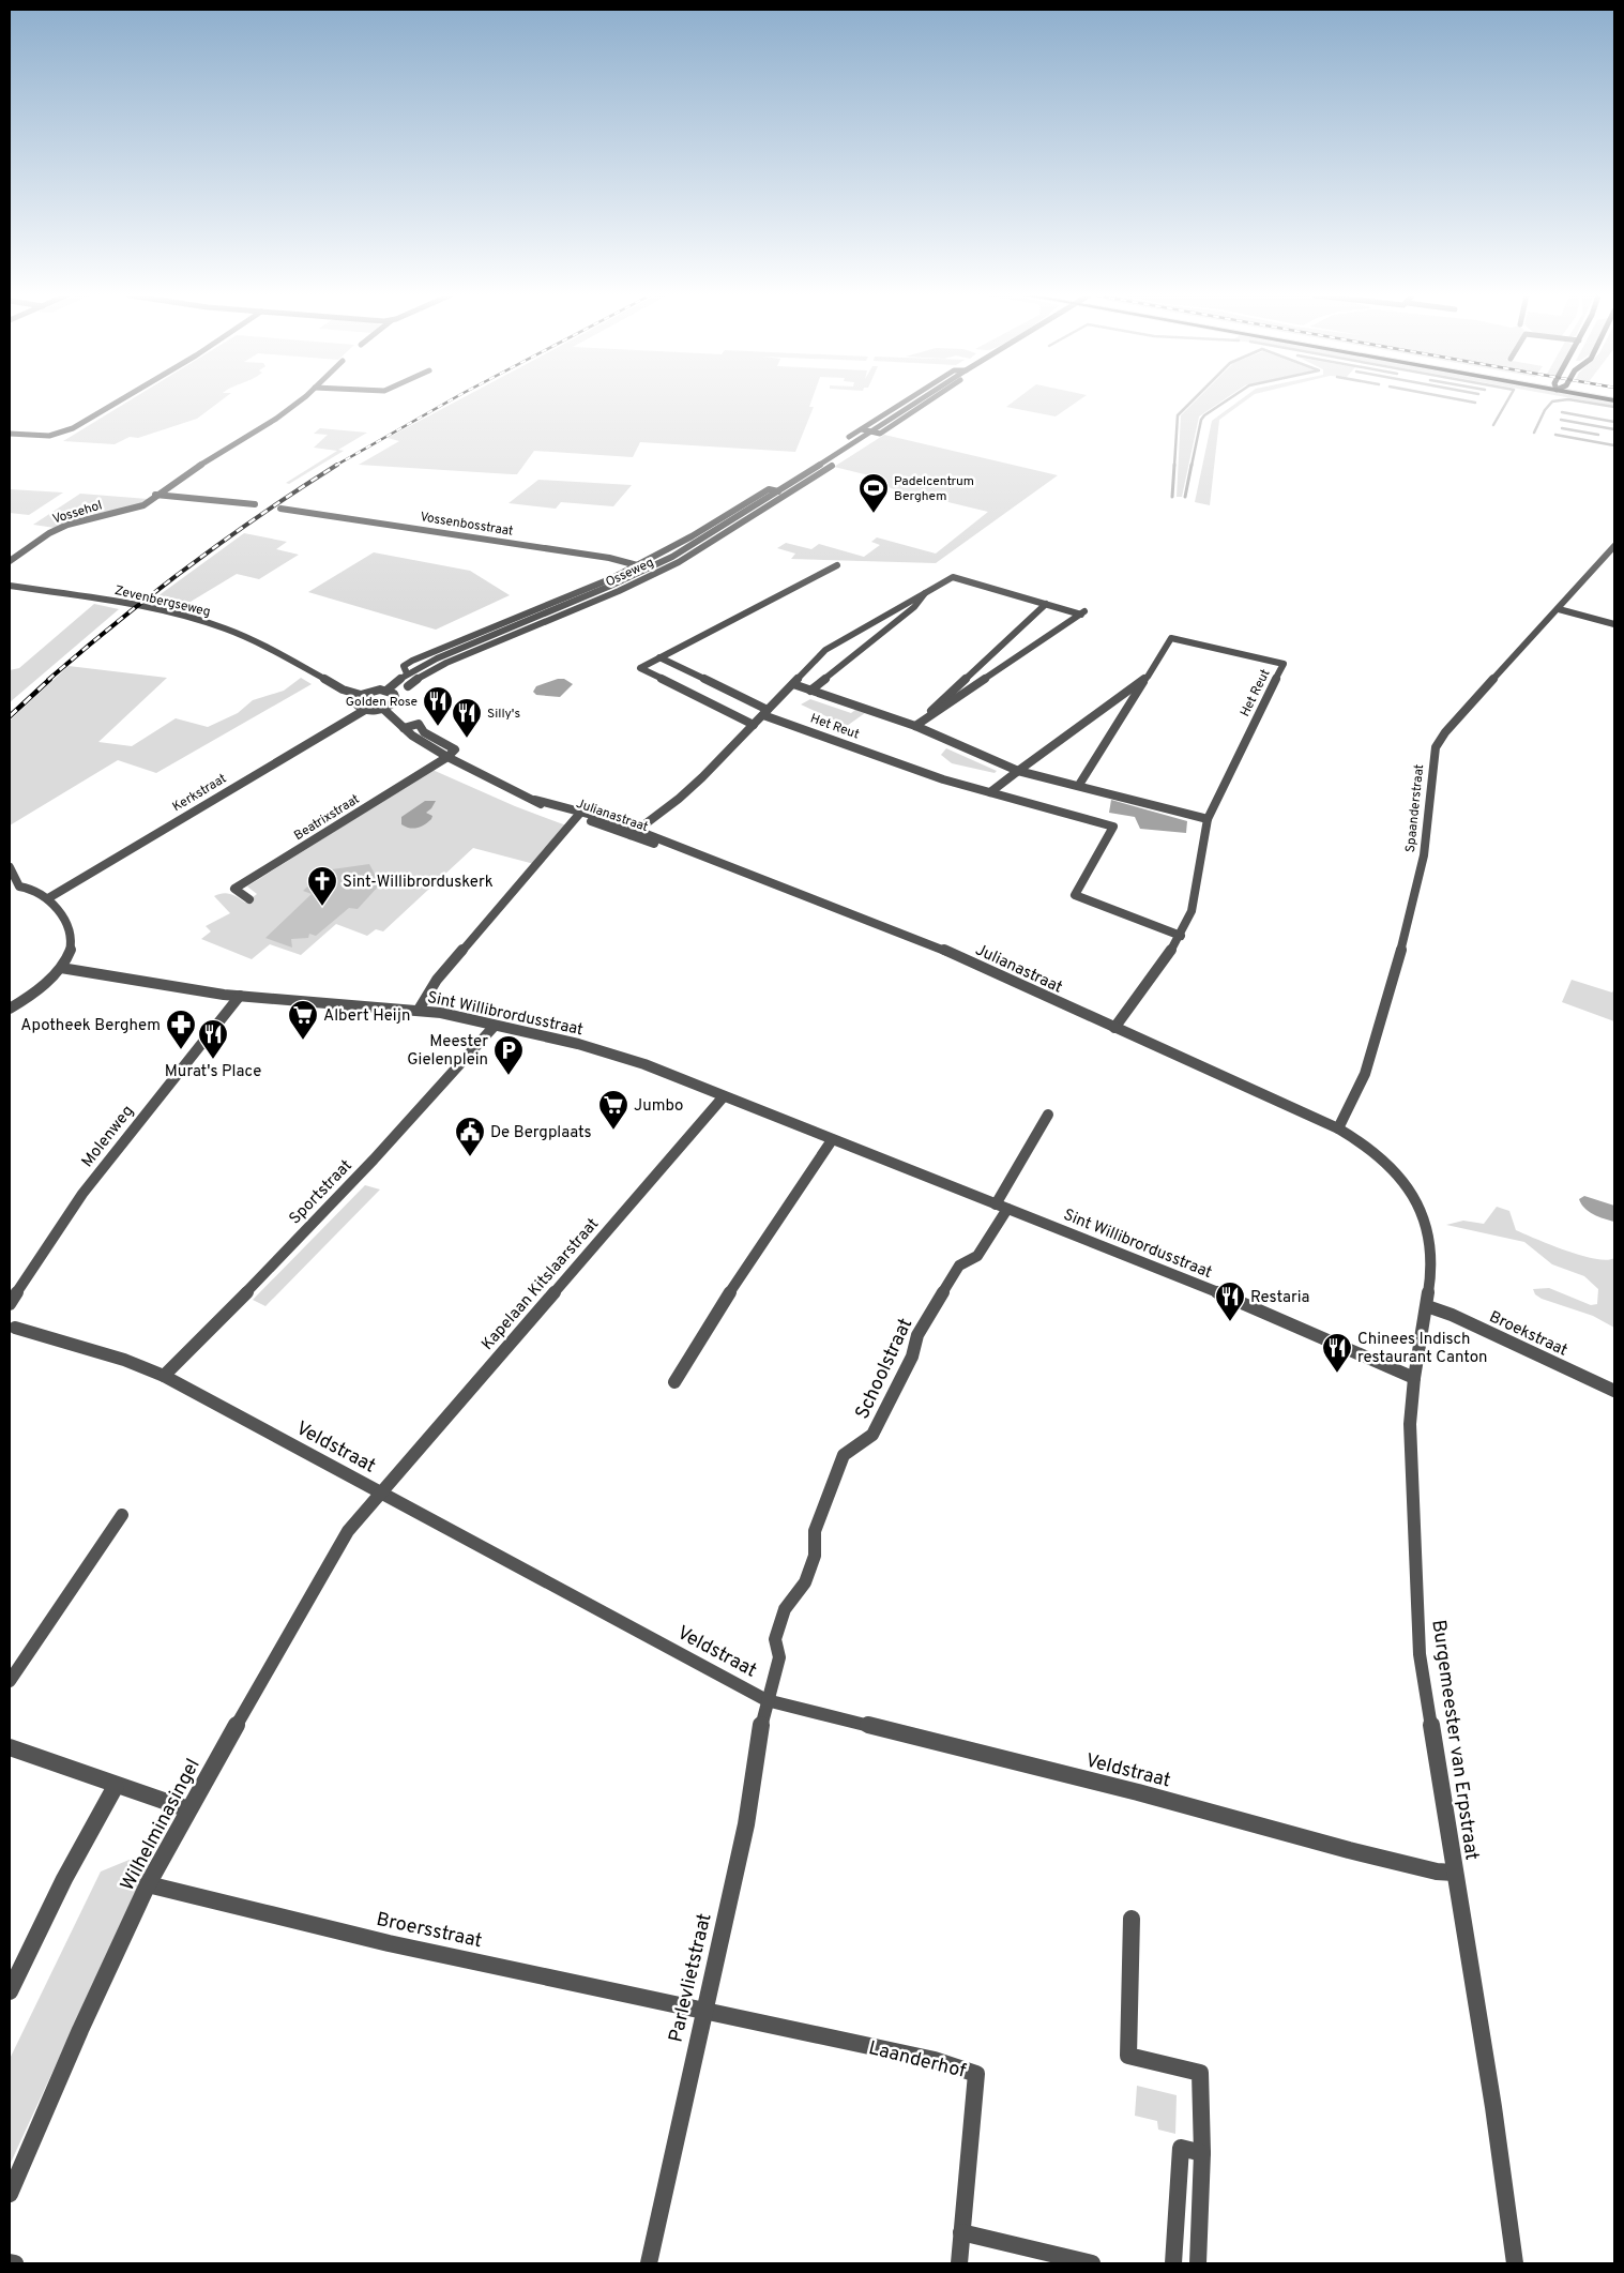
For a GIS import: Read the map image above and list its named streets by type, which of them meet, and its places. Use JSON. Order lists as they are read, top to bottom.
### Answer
{
  "streets": {
    "street": [
      "Vossehol",
      "Vossenbosstraat",
      "Osseweg",
      "Zevenbergseweg",
      "Het Reut",
      "Kerkstraat",
      "Spaanderstraat",
      "Julianastraat",
      "Beatrixstraat",
      "Sint Willibrordusstraat",
      "Molenweg",
      "Sportstraat",
      "Kapelaan Kitslaarstraat",
      "Broekstraat",
      "Schoolstraat",
      "Veldstraat",
      "Burgemeester van Erpstraat",
      "Wilhelminasingel",
      "Broersstraat",
      "Parlevlietstraat",
      "Laanderhof"
    ]
  },
  "crossings": [
    ["Vossenbosstraat", "Osseweg"],
    ["Het Reut", "Julianastraat"],
    ["Spaanderstraat", "Julianastraat"],
    ["Spaanderstraat", "Burgemeester van Erpstraat"],
    ["Julianastraat", "Beatrixstraat"],
    ["Julianastraat", "Burgemeester van Erpstraat"],
    ["Sint Willibrordusstraat", "Molenweg"],
    ["Sint Willibrordusstraat", "Sportstraat"],
    ["Sint Willibrordusstraat", "Kapelaan Kitslaarstraat"],
    ["Sint Willibrordusstraat", "Schoolstraat"],
    ["Sint Willibrordusstraat", "Burgemeester van Erpstraat"],
    ["Sportstraat", "Veldstraat"],
    ["Kapelaan Kitslaarstraat", "Veldstraat"],
    ["Kapelaan Kitslaarstraat", "Wilhelminasingel"],
    ["Broekstraat", "Burgemeester van Erpstraat"],
    ["Schoolstraat", "Veldstraat"],
    ["Schoolstraat", "Parlevlietstraat"],
    ["Veldstraat", "Burgemeester van Erpstraat"],
    ["Veldstraat", "Wilhelminasingel"],
    ["Veldstraat", "Parlevlietstraat"],
    ["Wilhelminasingel", "Broersstraat"],
    ["Broersstraat", "Parlevlietstraat"],
    ["Broersstraat", "Laanderhof"],
    ["Parlevlietstraat", "Laanderhof"]
  ],
  "places": {
    "sports": ["Padelcentrum Berghem"],
    "restaurant": [
      "Golden Rose",
      "Silly's",
      "Murat's Place",
      "Restaria",
      "Chinees Indisch restaurant Canton"
    ],
    "church": ["Sint-Willibrorduskerk"],
    "supermarket": ["Albert Heijn", "Jumbo"],
    "pharmacy": ["Apotheek Berghem"],
    "parking": ["Meester Gielenplein"],
    "public building": ["De Bergplaats"]
  }
}
